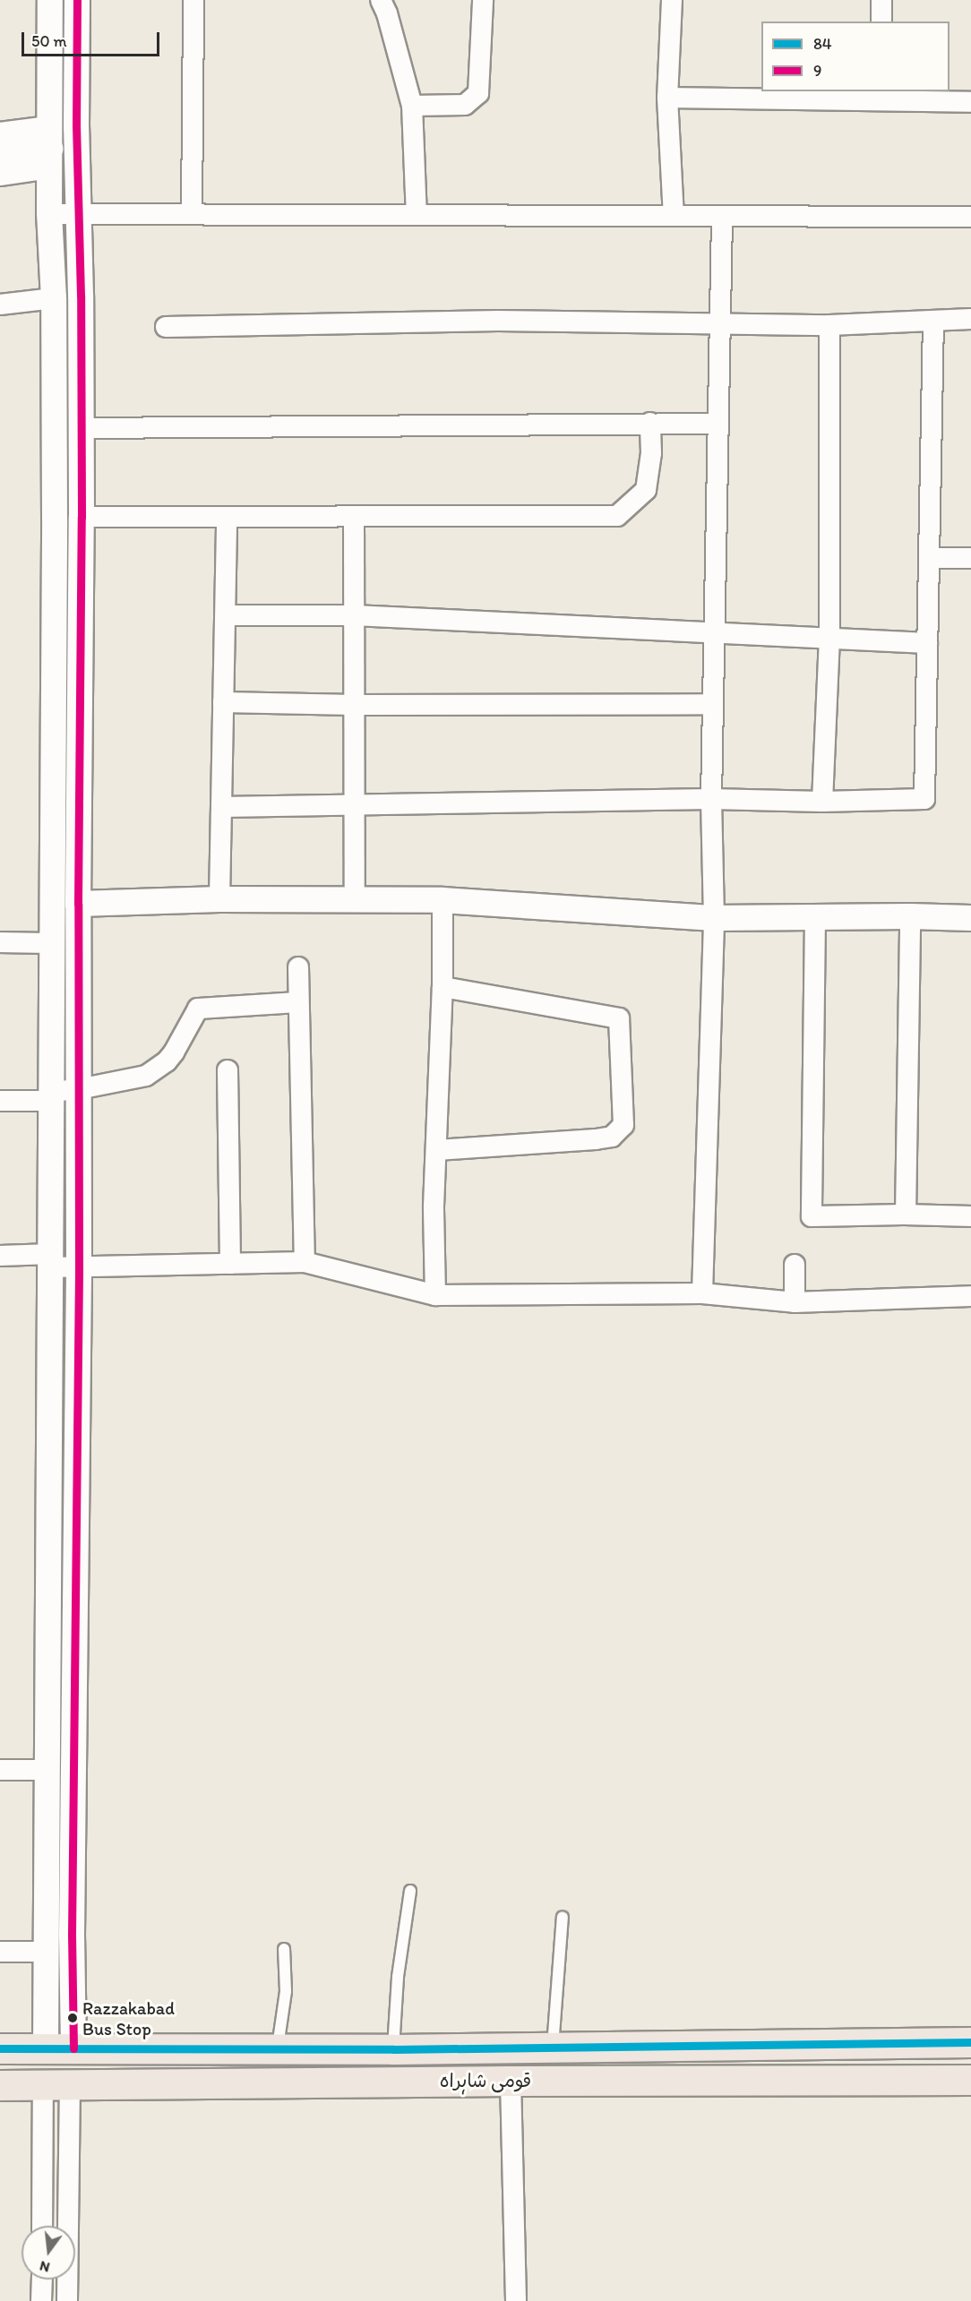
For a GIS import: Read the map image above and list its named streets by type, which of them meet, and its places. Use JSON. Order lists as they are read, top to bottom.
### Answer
{
  "streets": {
    "highway": ["قومی شاہراہ"]
  },
  "places": ["Razzakabad Bus Stop"],
  "lines": ["transit line 9", "transit line 84"],
  "legend": ["84", "9"],
  "scale_bar": "50 m",
  "north": "bottom"
}
